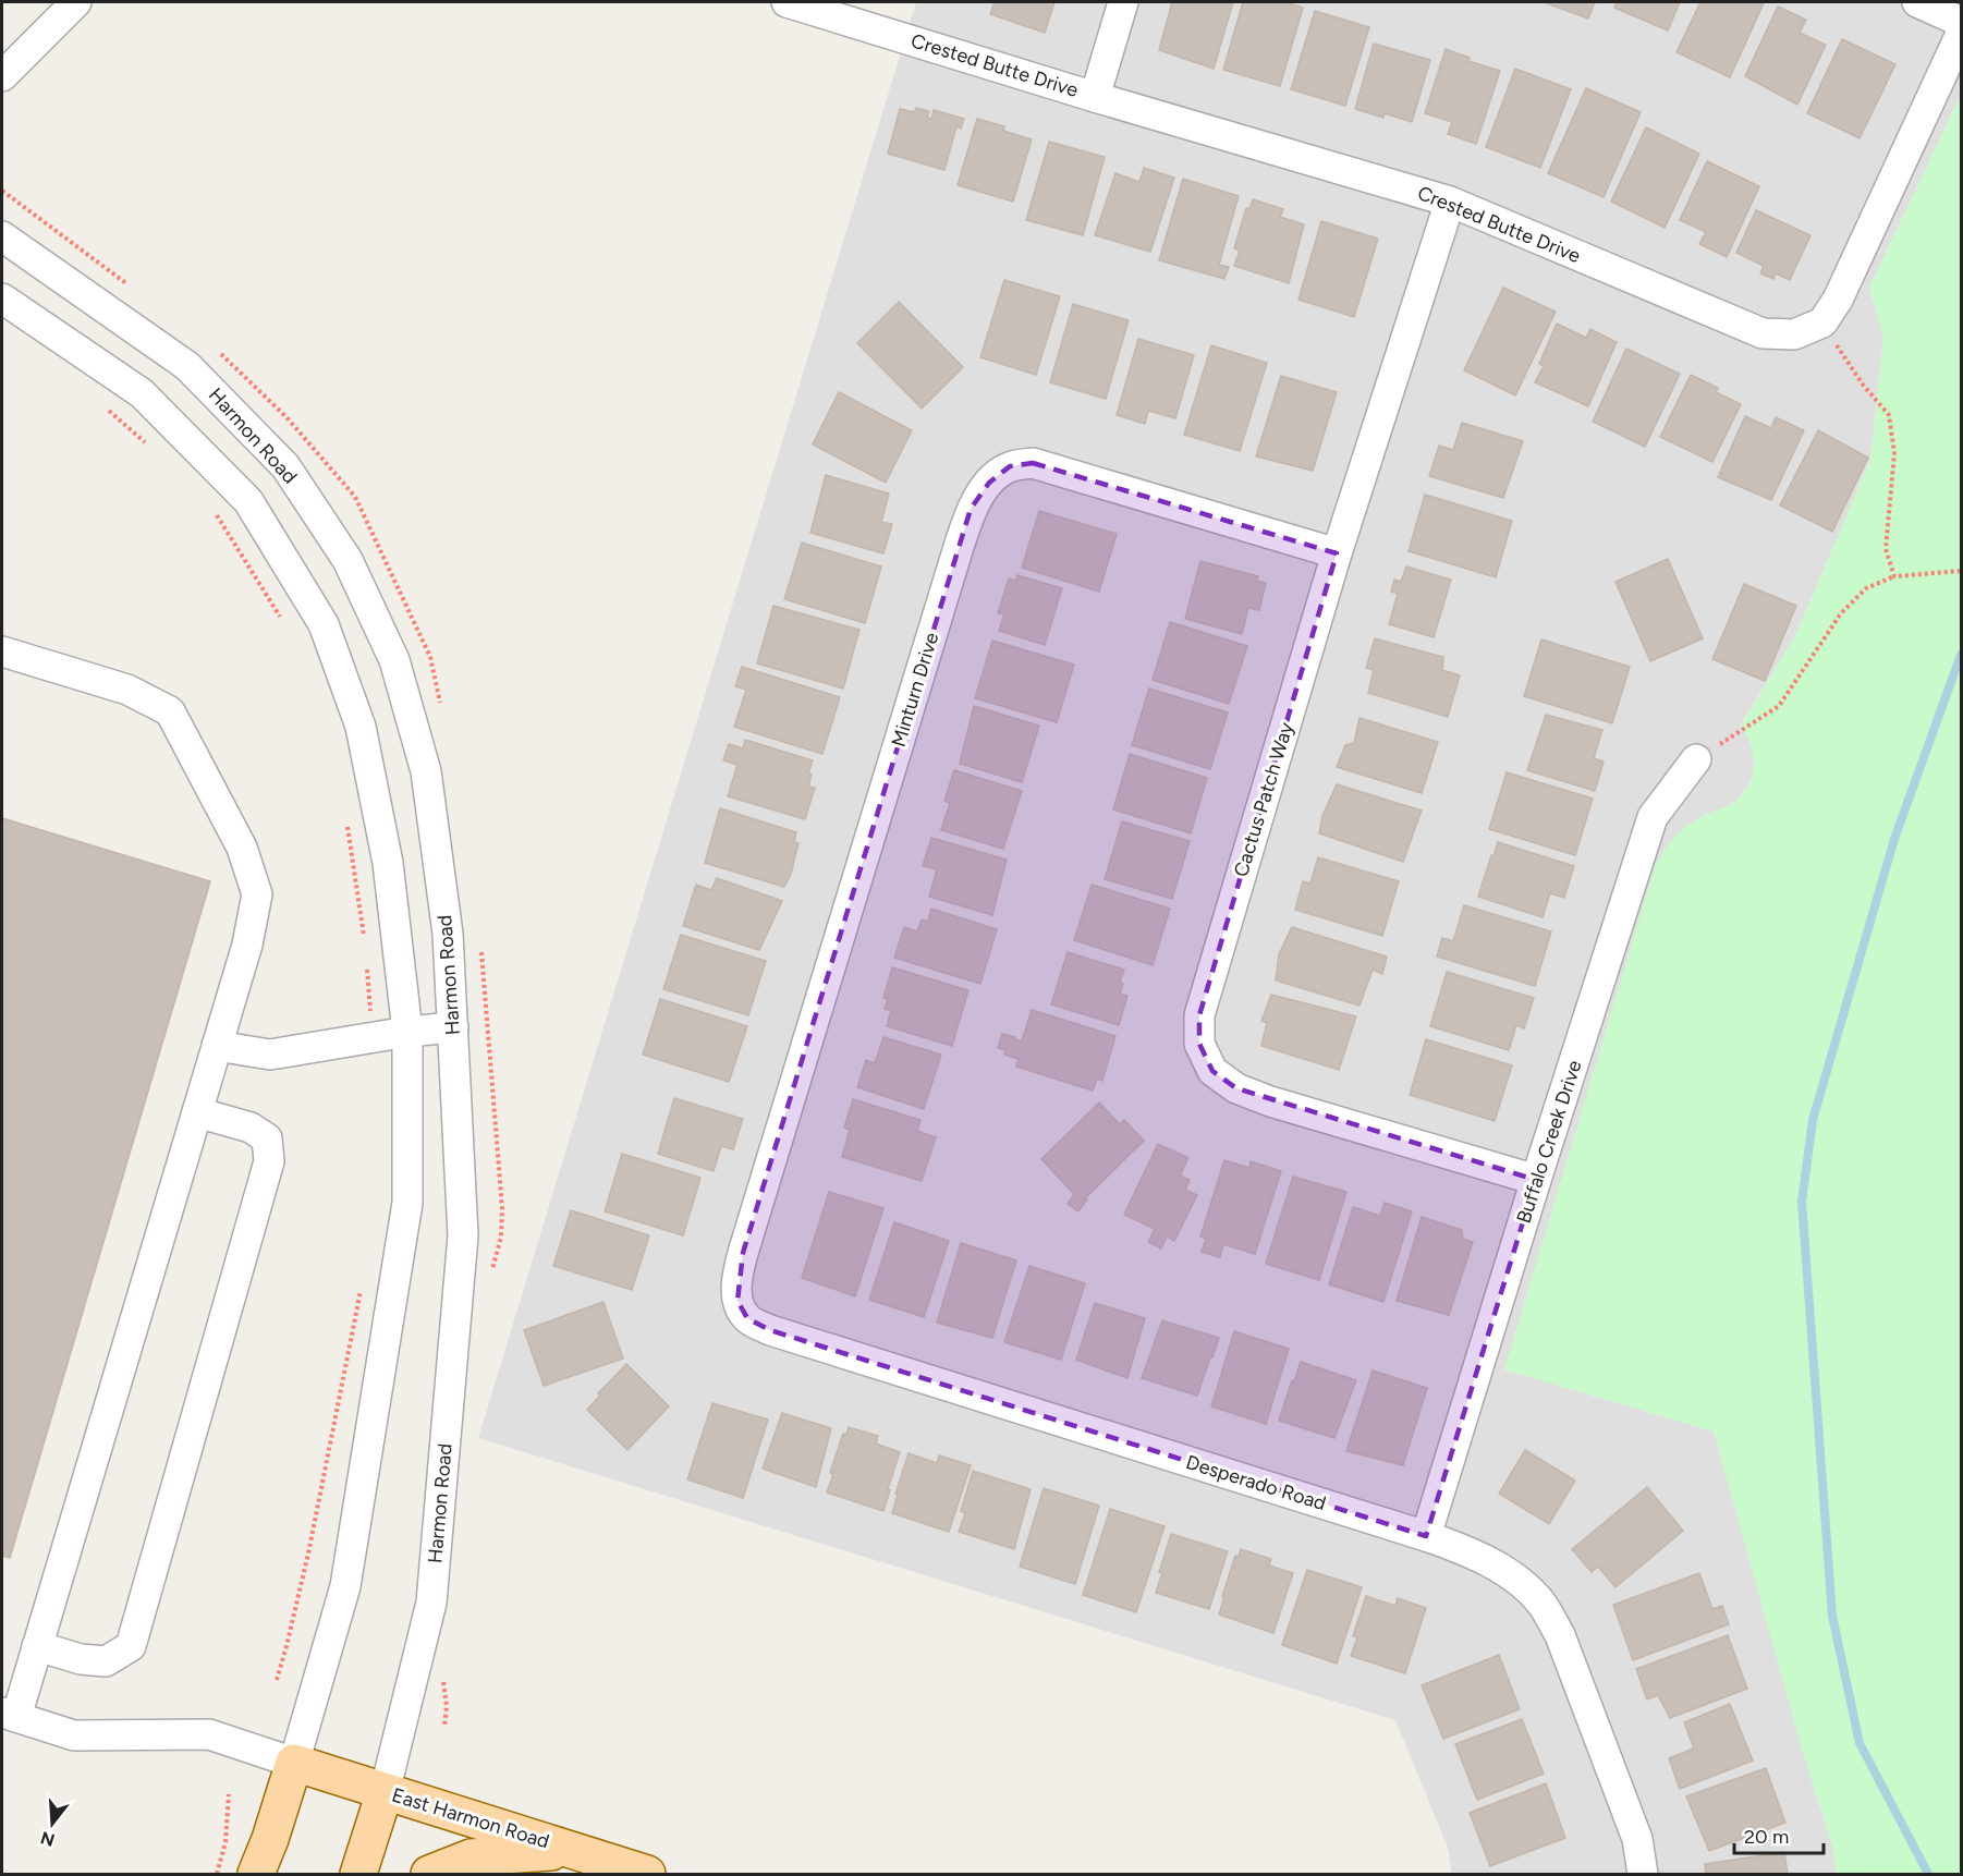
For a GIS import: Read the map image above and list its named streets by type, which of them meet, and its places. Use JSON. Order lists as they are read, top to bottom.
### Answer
{
  "streets": {
    "main road": ["Harmon Road", "East Harmon Road"],
    "street": [
      "Crested Butte Drive",
      "Minturn Drive",
      "Cactus Patch Way",
      "Buffalo Creek Drive",
      "Desperado Road"
    ]
  },
  "crossings": [
    ["Crested Butte Drive", "Cactus Patch Way"],
    ["Harmon Road", "East Harmon Road"],
    ["Minturn Drive", "Cactus Patch Way"],
    ["Minturn Drive", "Desperado Road"],
    ["Cactus Patch Way", "Buffalo Creek Drive"],
    ["Buffalo Creek Drive", "Desperado Road"]
  ],
  "scale_bar": "20 m",
  "north": "bottom"
}
